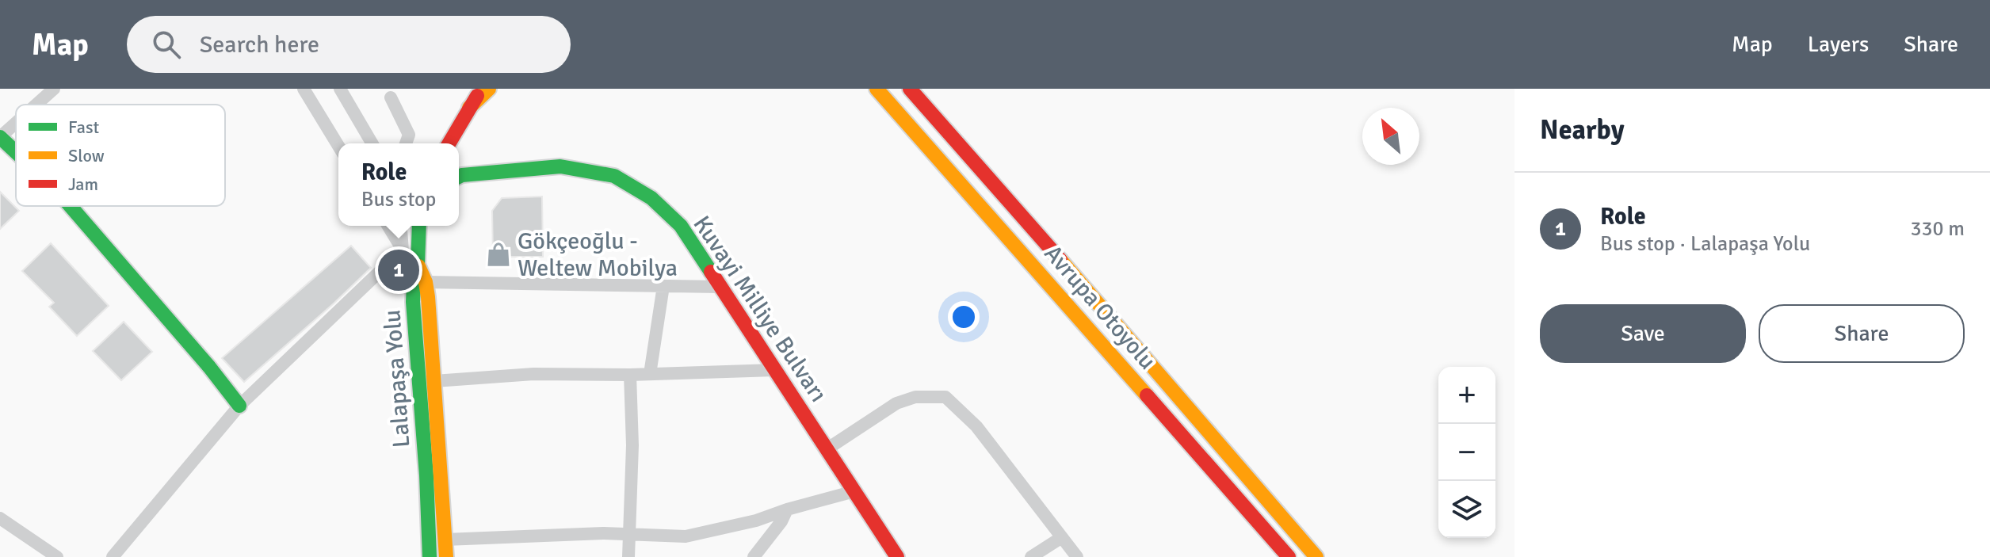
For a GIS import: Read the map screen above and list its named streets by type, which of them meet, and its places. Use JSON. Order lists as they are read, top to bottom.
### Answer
{
  "streets": {
    "main road": ["Avrupa Otoyolu", "Kuvayi Milliye Bulvarı", "Lalapaşa Yolu"]
  },
  "places": {
    "shop": ["Gökçeoğlu - Weltew Mobilya"]
  },
  "legend": ["Fast", "Slow", "Jam"],
  "north": "top left",
  "page": {
    "header": "Map",
    "search": "Search here",
    "nav": ["Map", "Layers", "Share"],
    "heading": "Nearby",
    "popup": ["Role", "Bus stop"],
    "list": [
      {
        "mark": "1",
        "name": "Role",
        "note": "Bus stop · Lalapaşa Yolu",
        "value": "330 m"
      }
    ],
    "pins": "1",
    "buttons": ["Save", "Share"],
    "map_buttons": ["+", "−"]
  }
}
